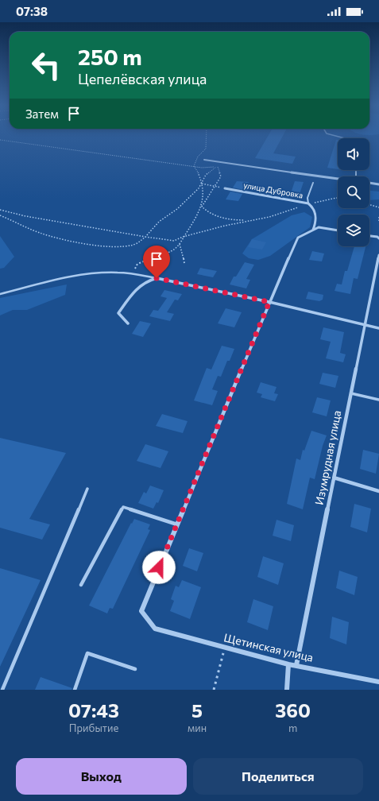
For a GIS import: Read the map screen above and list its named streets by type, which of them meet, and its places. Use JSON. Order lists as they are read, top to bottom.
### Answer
{
  "streets": {
    "street": ["улица Дубровка", "Изумрудная улица", "Щетинская улица"]
  },
  "crossings": [
    ["Изумрудная улица", "Щетинская улица"]
  ],
  "page": {
    "status": "07:38",
    "turn": ["250 m", "Цепелёвская улица"],
    "then": "Затем",
    "eta": [
      "07:43",
      "Прибытие",
      "5",
      "мин",
      "360",
      "m"
    ],
    "buttons": ["Выход", "Поделиться"]
  }
}
